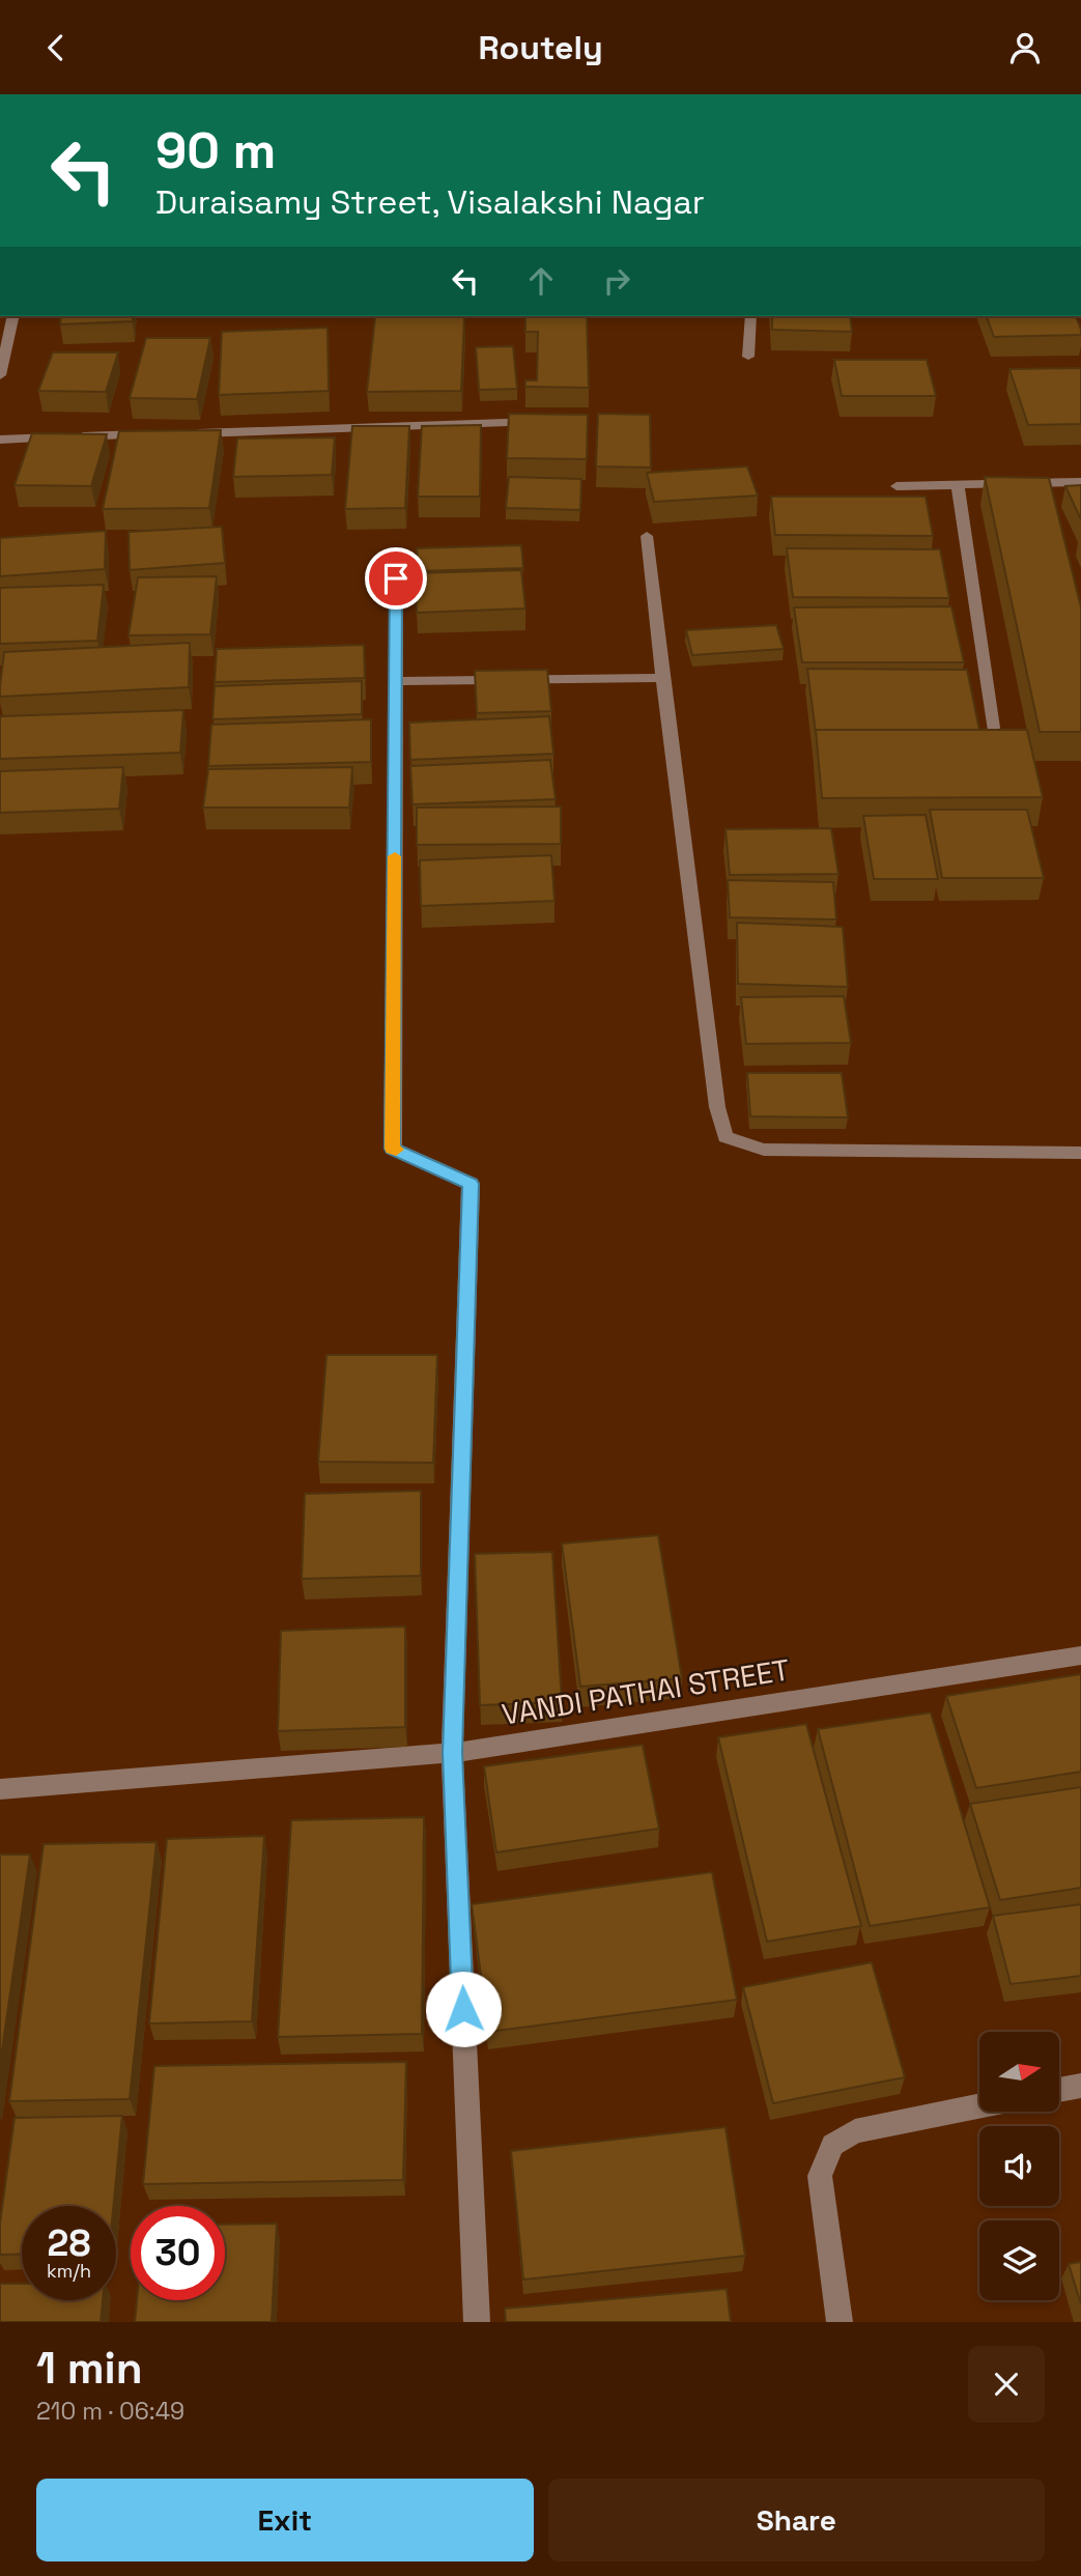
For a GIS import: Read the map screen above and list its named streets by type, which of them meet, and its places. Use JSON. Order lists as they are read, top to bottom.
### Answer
{
  "streets": {
    "street": ["VANDI PATHAI STREET"]
  },
  "north": "right",
  "page": {
    "header": "Routely",
    "turn": ["90 m", "Duraisamy Street, Visalakshi Nagar"],
    "speed": "28 km/h",
    "limit": "30",
    "heading": ["1 min", "210 m · 06:49"],
    "buttons": ["Exit", "Share"]
  }
}
